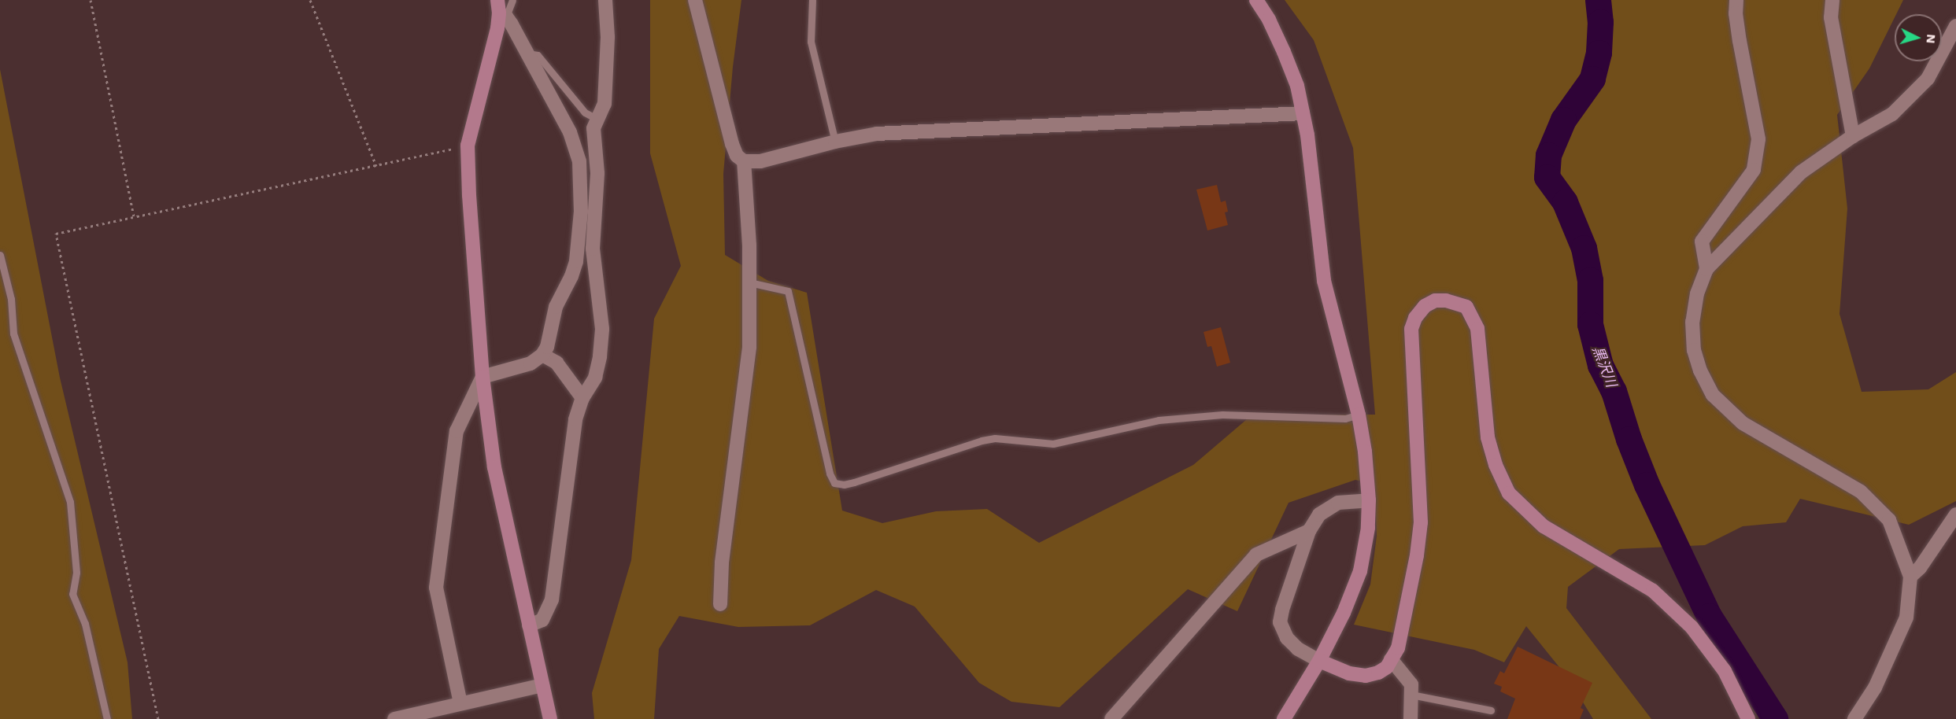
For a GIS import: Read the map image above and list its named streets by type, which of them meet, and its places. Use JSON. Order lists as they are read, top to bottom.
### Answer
{
  "water": ["黒沢川"],
  "north": "right"
}
